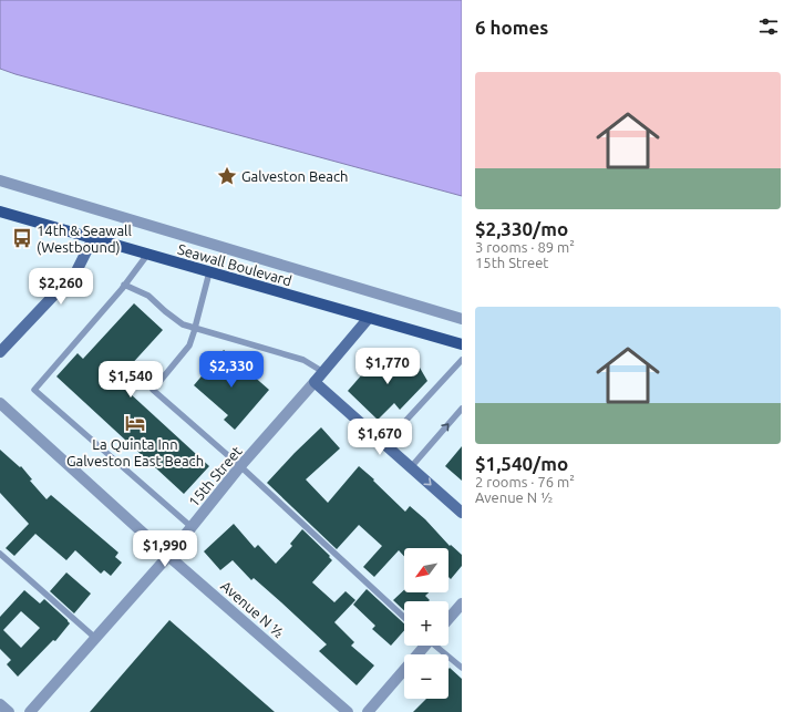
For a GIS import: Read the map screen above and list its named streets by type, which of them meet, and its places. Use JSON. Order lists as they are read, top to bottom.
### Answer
{
  "streets": {
    "main road": ["Seawall Boulevard"],
    "street": ["15th Street", "Avenue N ½"]
  },
  "crossings": [
    ["Seawall Boulevard", "15th Street"],
    ["15th Street", "Avenue N ½"]
  ],
  "places": {
    "place": ["Galveston Beach"],
    "bus stop": ["14th & Seawall (Westbound)"],
    "hotel": ["La Quinta Inn Galveston East Beach"]
  },
  "north": "bottom left",
  "page": {
    "heading": "6 homes",
    "list": [
      {
        "name": "$2,330/mo",
        "note": "3 rooms · 89 m² · 15th Street"
      },
      {
        "name": "$1,540/mo",
        "note": "2 rooms · 76 m² · Avenue N ½"
      }
    ],
    "price": [
      "$2,260",
      "$1,770",
      "$2,330",
      "$1,540",
      "$1,670",
      "$1,990"
    ],
    "map_buttons": ["+", "−"]
  }
}
